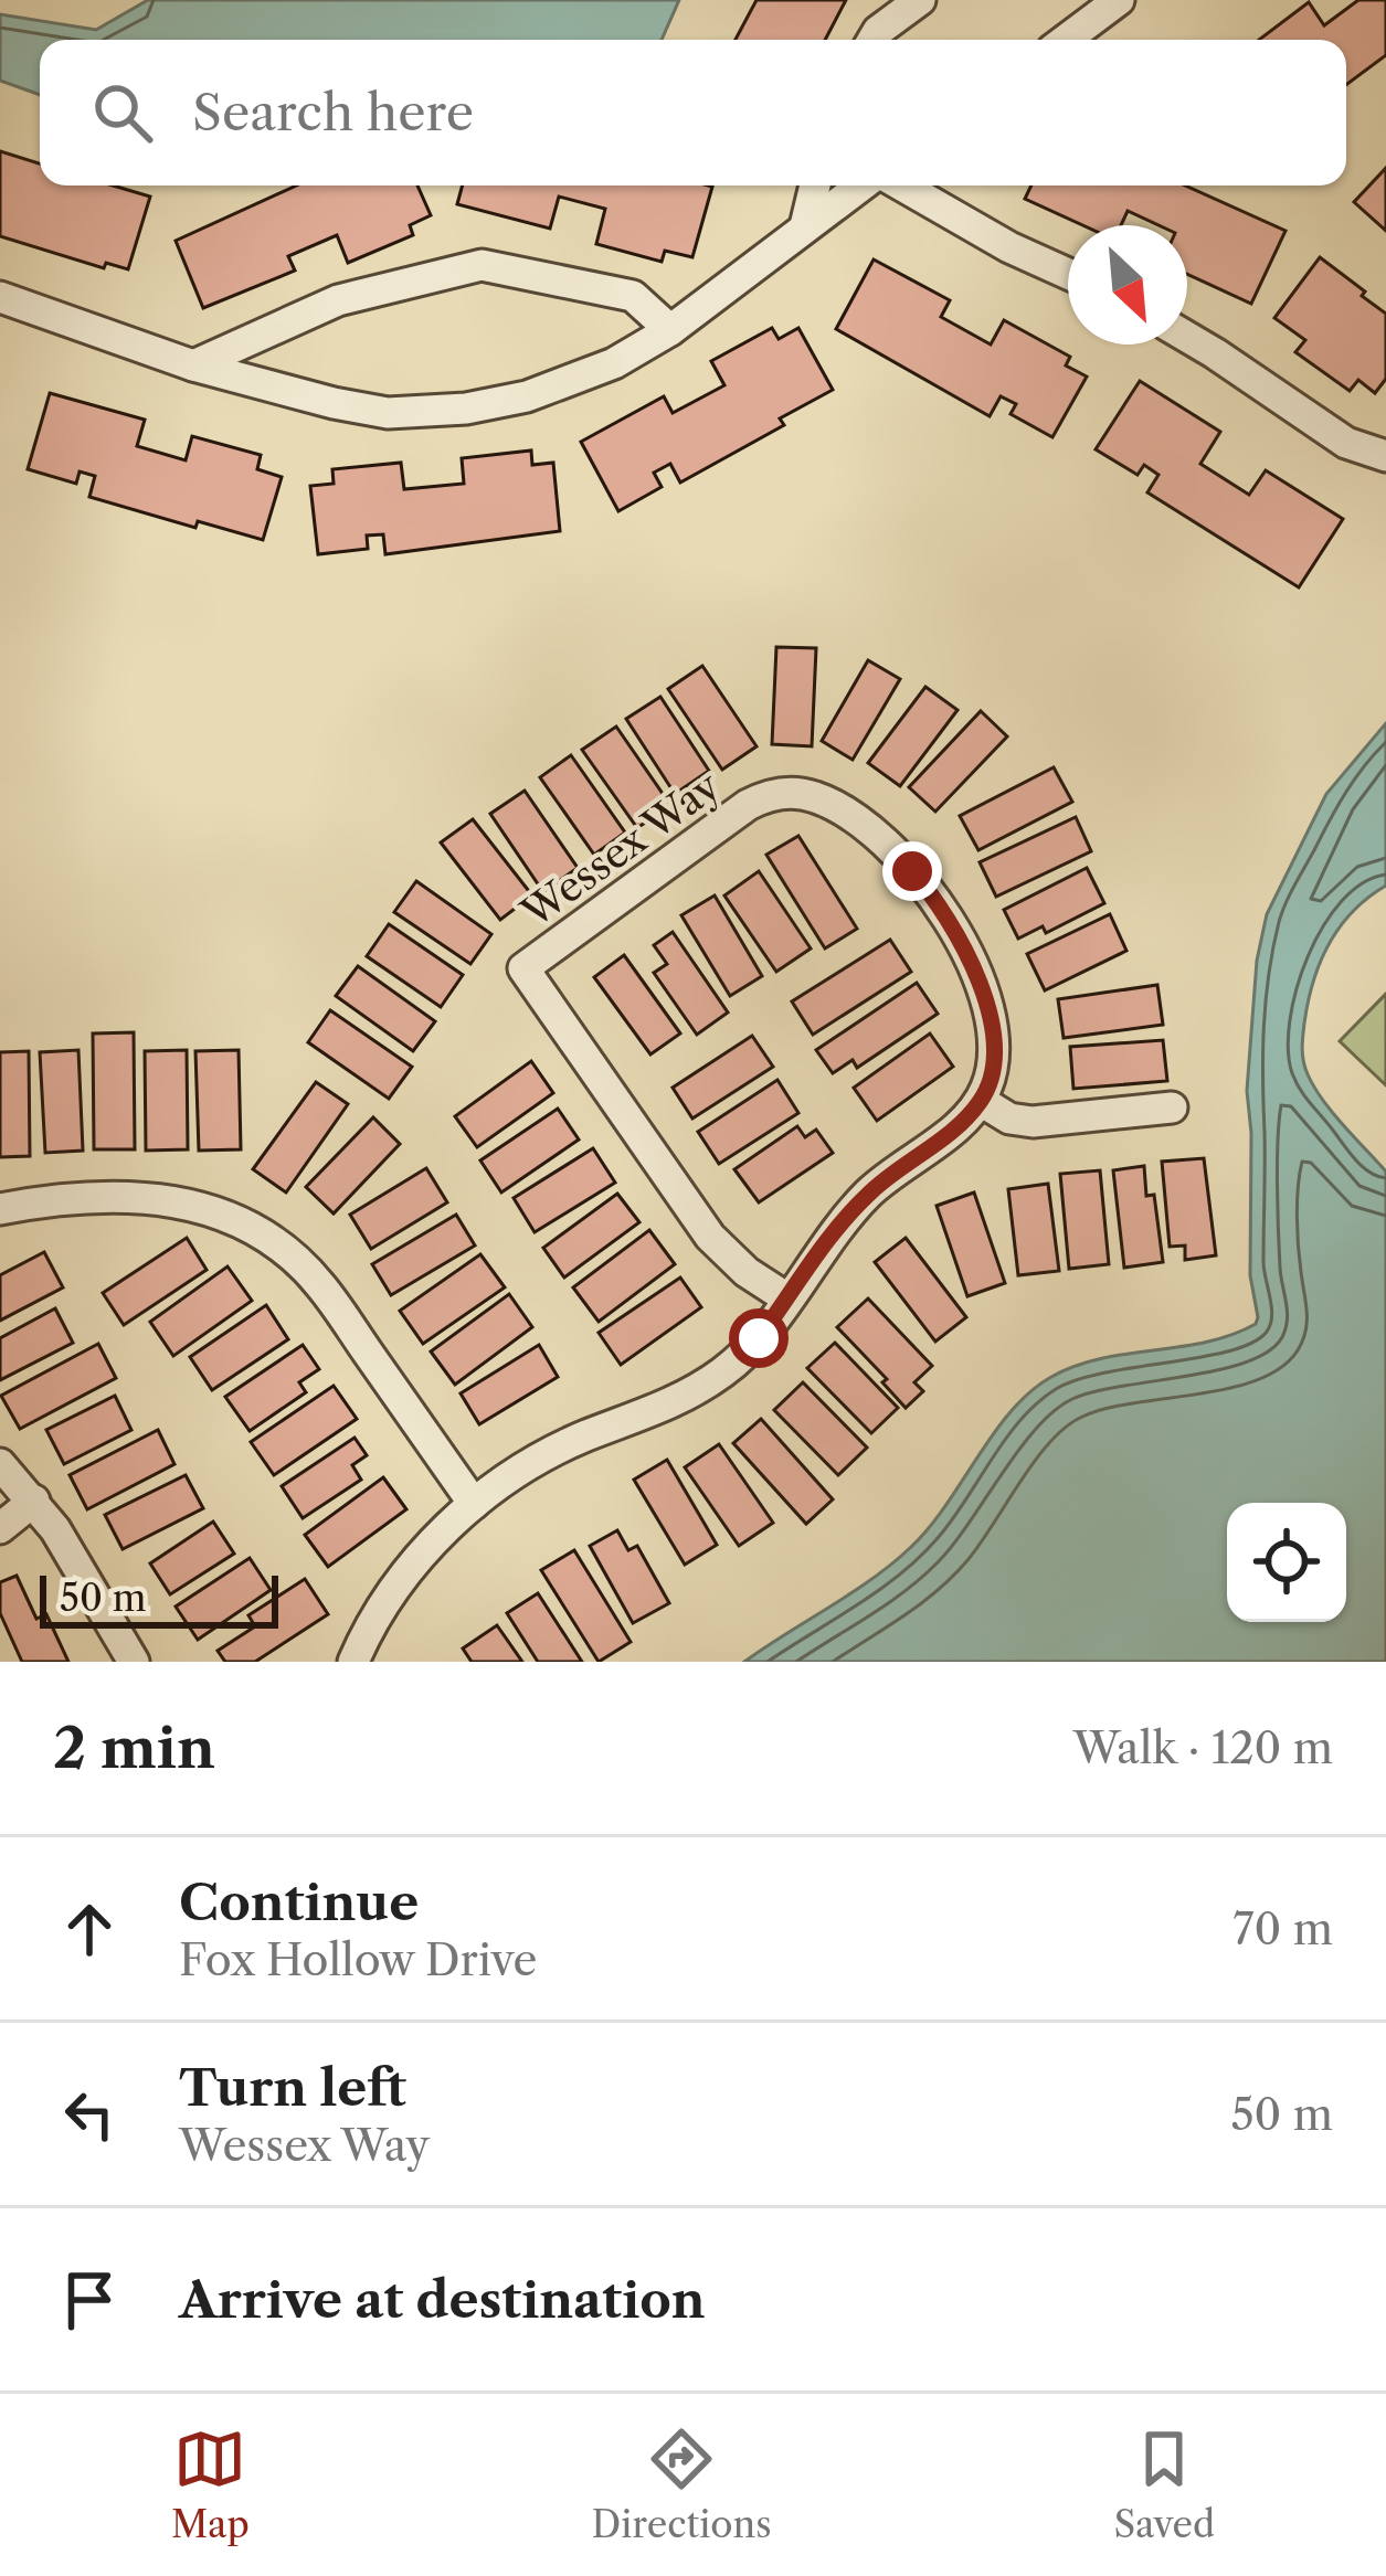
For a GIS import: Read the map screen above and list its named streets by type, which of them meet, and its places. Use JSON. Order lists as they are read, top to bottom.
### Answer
{
  "streets": {
    "street": ["Wessex Way"]
  },
  "scale_bar": "50 m",
  "north": "bottom right",
  "page": {
    "search": "Search here",
    "scale": "50 m",
    "heading": ["2 min", "Walk · 120 m"],
    "list": [
      ["Continue", "Fox Hollow Drive", "70 m"],
      ["Turn left", "Wessex Way", "50 m"],
      "Arrive at destination"
    ],
    "nav": ["Map", "Directions", "Saved"]
  }
}
